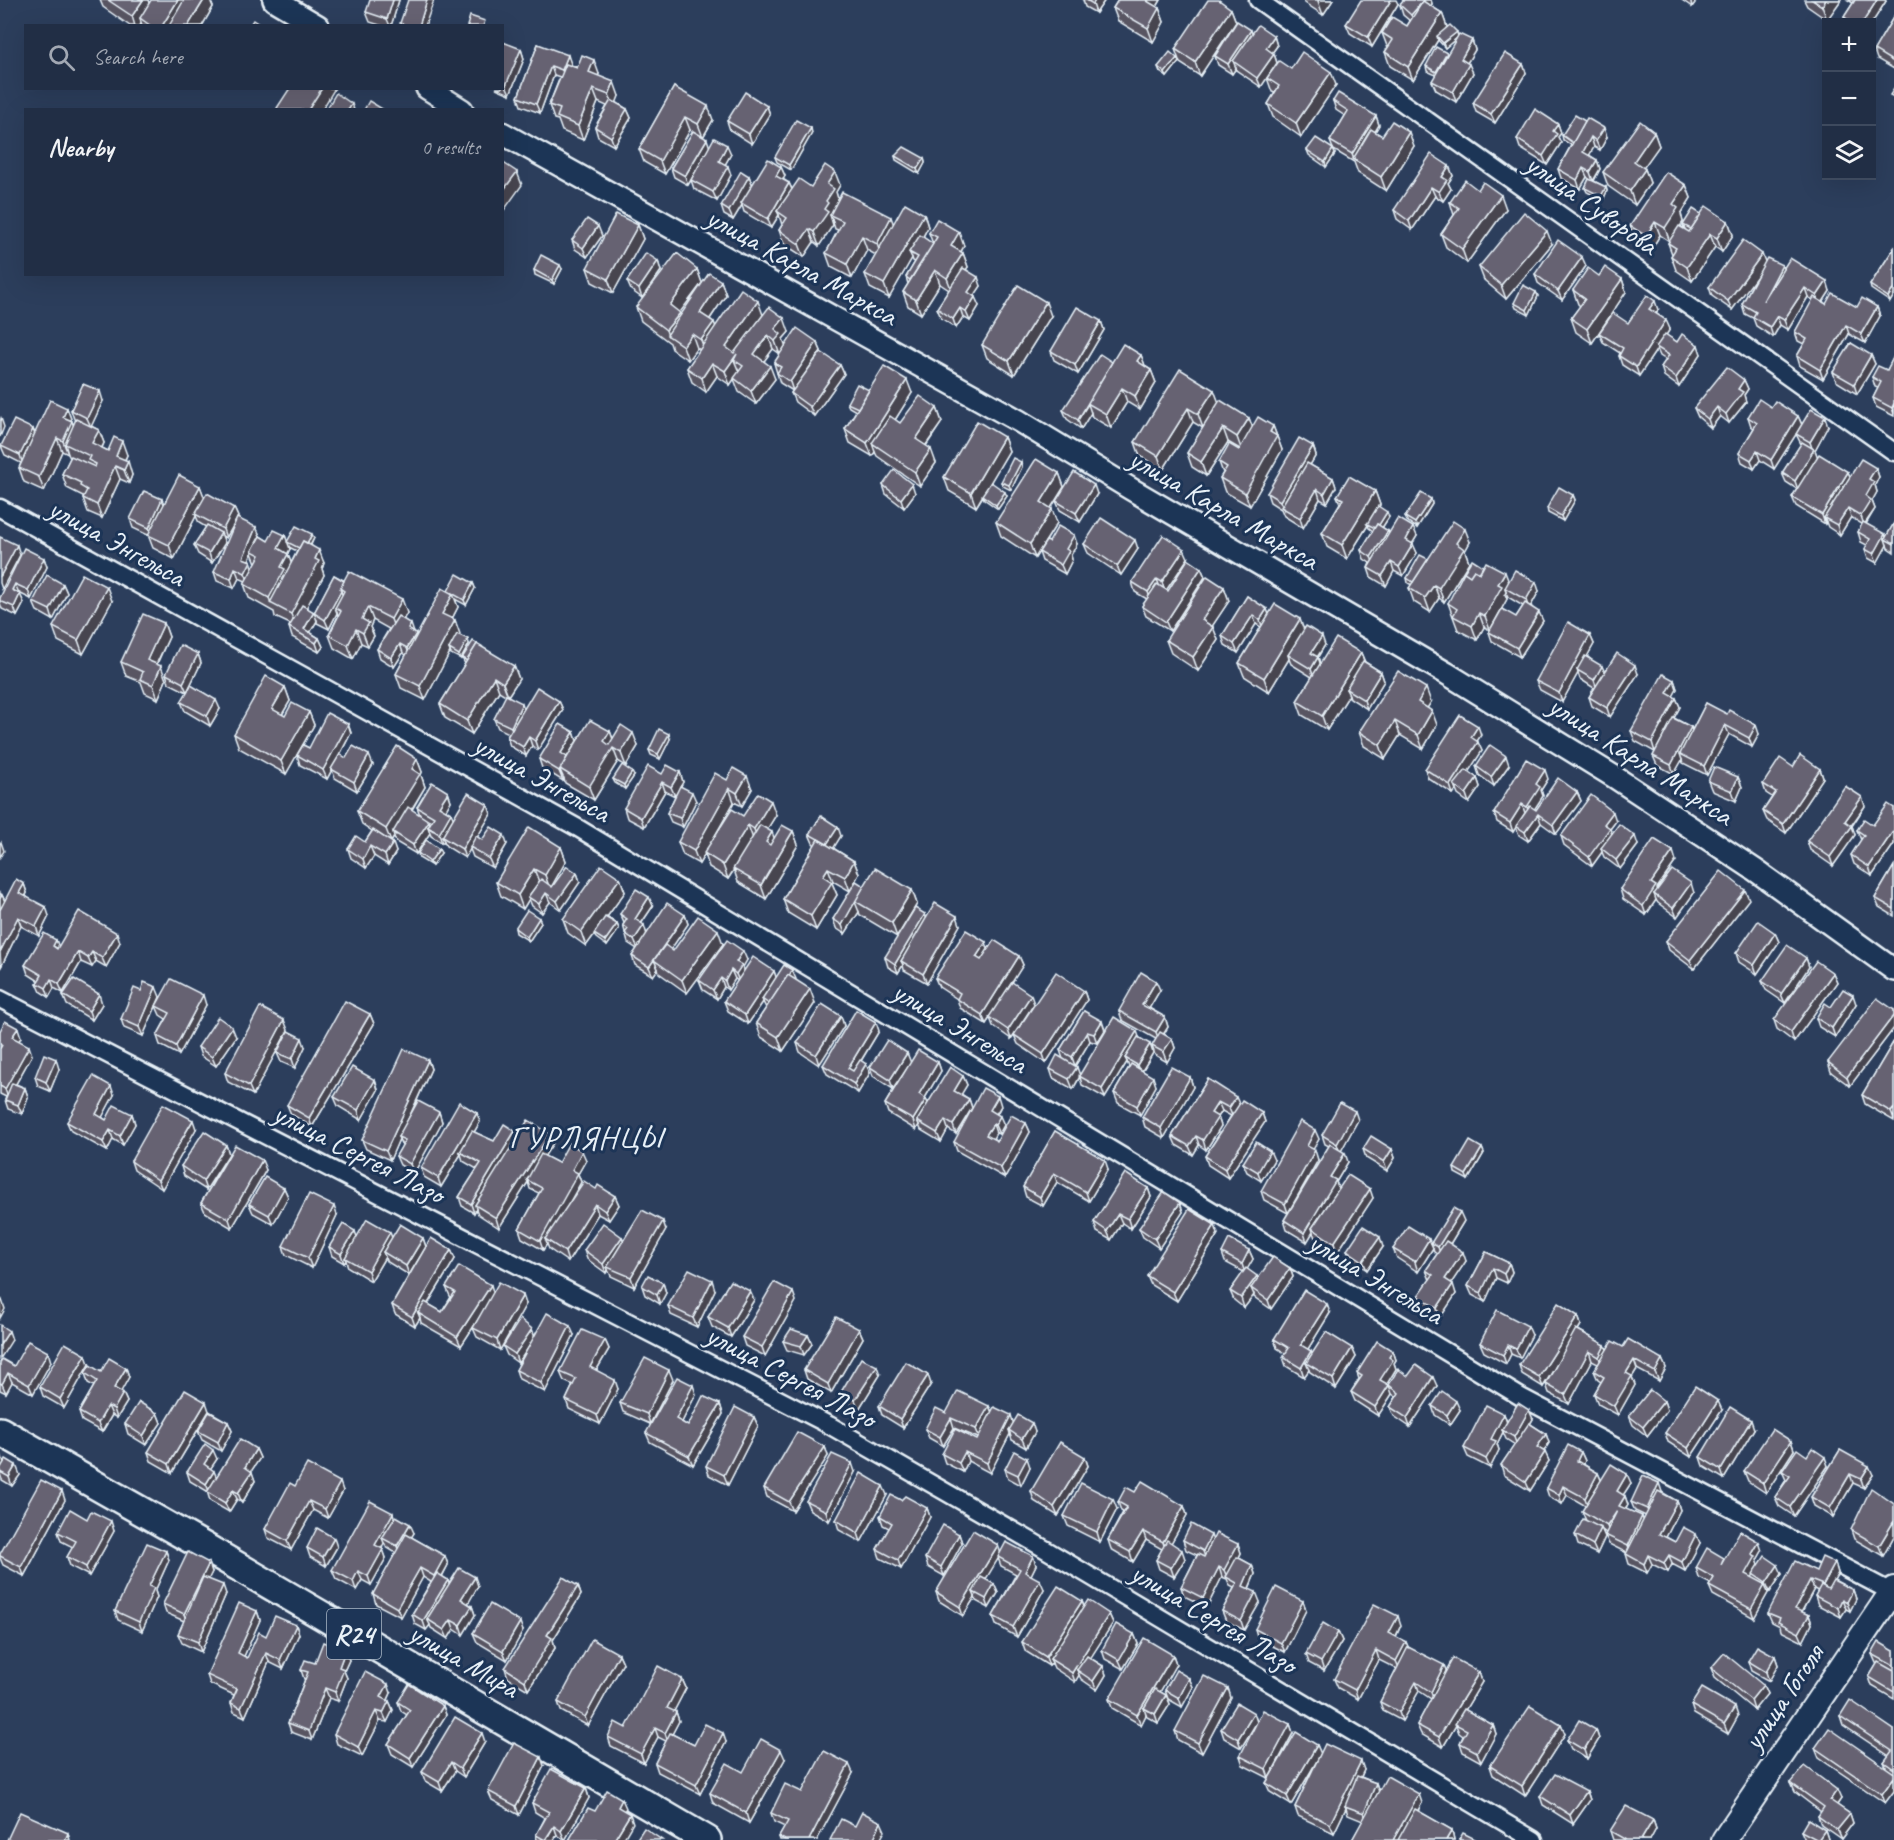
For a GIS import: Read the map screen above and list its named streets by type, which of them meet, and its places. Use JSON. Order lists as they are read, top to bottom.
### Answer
{
  "streets": {
    "main road": ["R24", "улица Мира", "улица Гоголя"],
    "street": [
      "улица Суворова",
      "улица Карла Маркса",
      "улица Энгельса",
      "улица Сергея Лазо"
    ]
  },
  "crossings": [
    ["улица Энгельса", "улица Гоголя"]
  ],
  "districts": ["ГУРЛЯНЦЫ"],
  "page": {
    "map_buttons": ["+", "−"],
    "search": "Search here",
    "heading": ["Nearby", "0 results"]
  }
}
